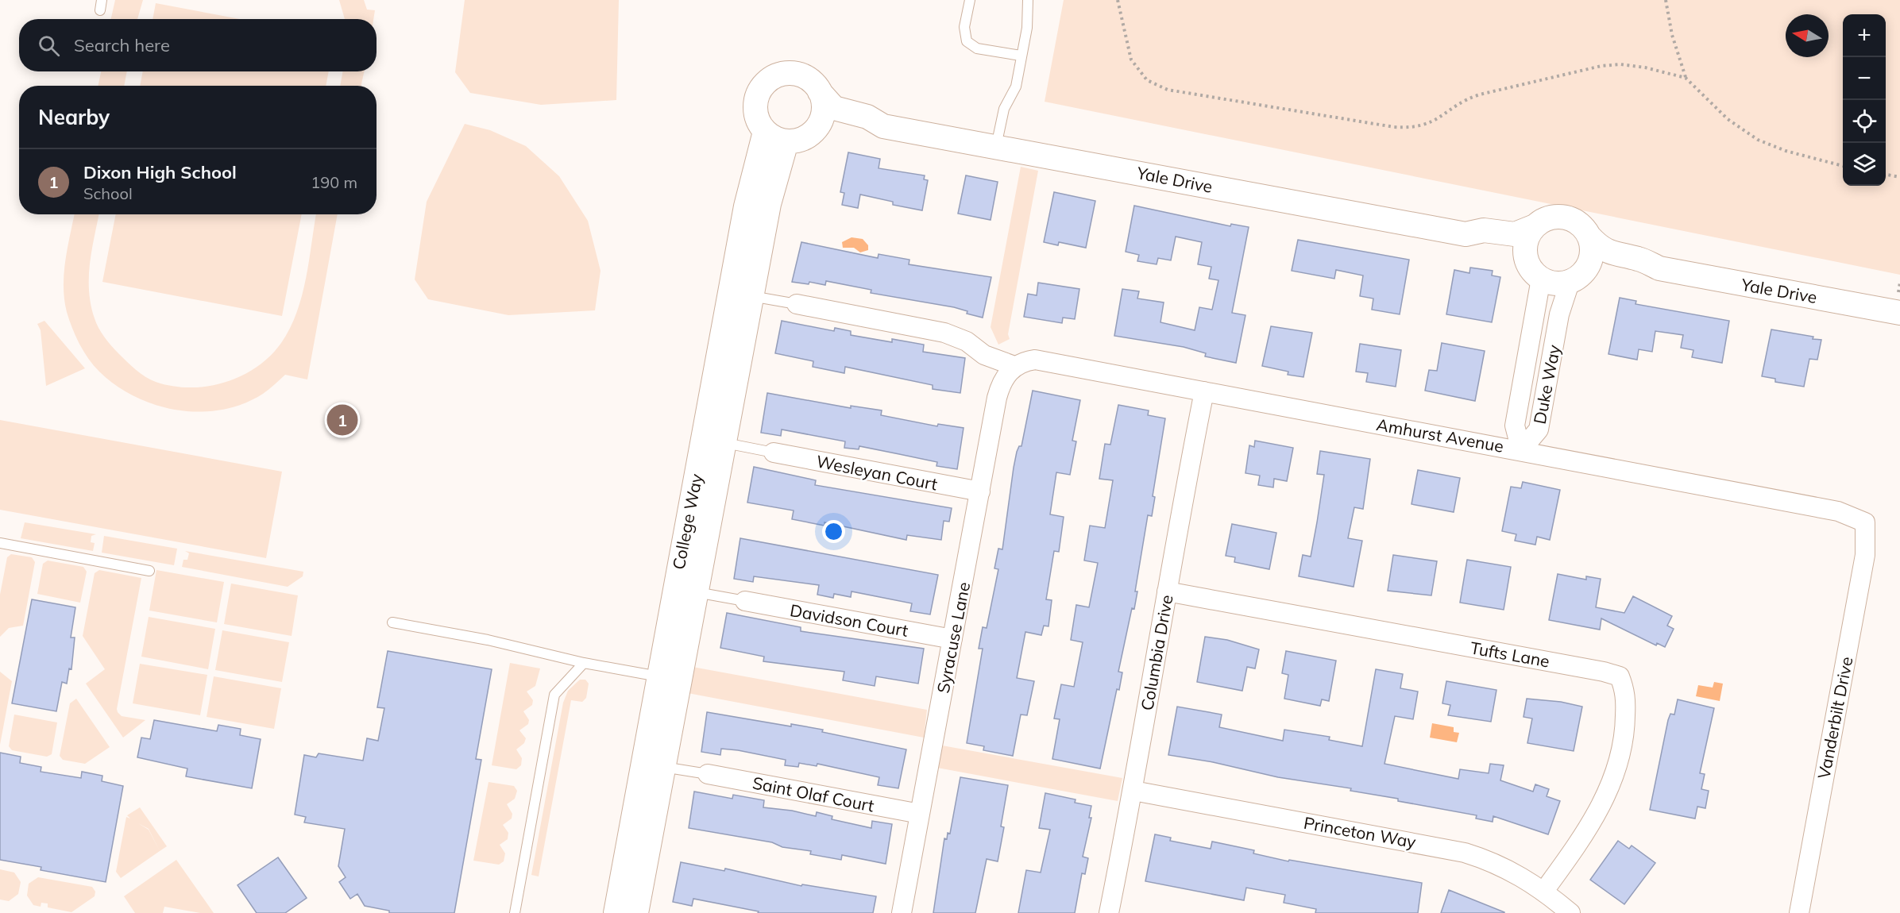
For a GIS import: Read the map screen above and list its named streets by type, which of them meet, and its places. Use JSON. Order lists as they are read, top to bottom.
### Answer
{
  "streets": {
    "street": [
      "Yale Drive",
      "Duke Way",
      "Amhurst Avenue",
      "Wesleyan Court",
      "College Way",
      "Davidson Court",
      "Syracuse Lane",
      "Columbia Drive",
      "Tufts Lane",
      "Vanderbilt Drive",
      "Saint Olaf Court",
      "Princeton Way"
    ]
  },
  "crossings": [
    ["Yale Drive", "Duke Way"],
    ["Yale Drive", "College Way"],
    ["Duke Way", "Amhurst Avenue"],
    ["Amhurst Avenue", "Syracuse Lane"],
    ["Amhurst Avenue", "Columbia Drive"],
    ["Amhurst Avenue", "Vanderbilt Drive"],
    ["Wesleyan Court", "Syracuse Lane"],
    ["Davidson Court", "Syracuse Lane"],
    ["Syracuse Lane", "Saint Olaf Court"],
    ["Columbia Drive", "Tufts Lane"],
    ["Columbia Drive", "Princeton Way"],
    ["Tufts Lane", "Princeton Way"]
  ],
  "north": "left",
  "page": {
    "map_buttons": ["+", "−"],
    "search": "Search here",
    "heading": "Nearby",
    "list": [
      {
        "mark": "1",
        "name": "Dixon High School",
        "note": "School",
        "value": "190 m"
      }
    ],
    "pins": "1"
  }
}
